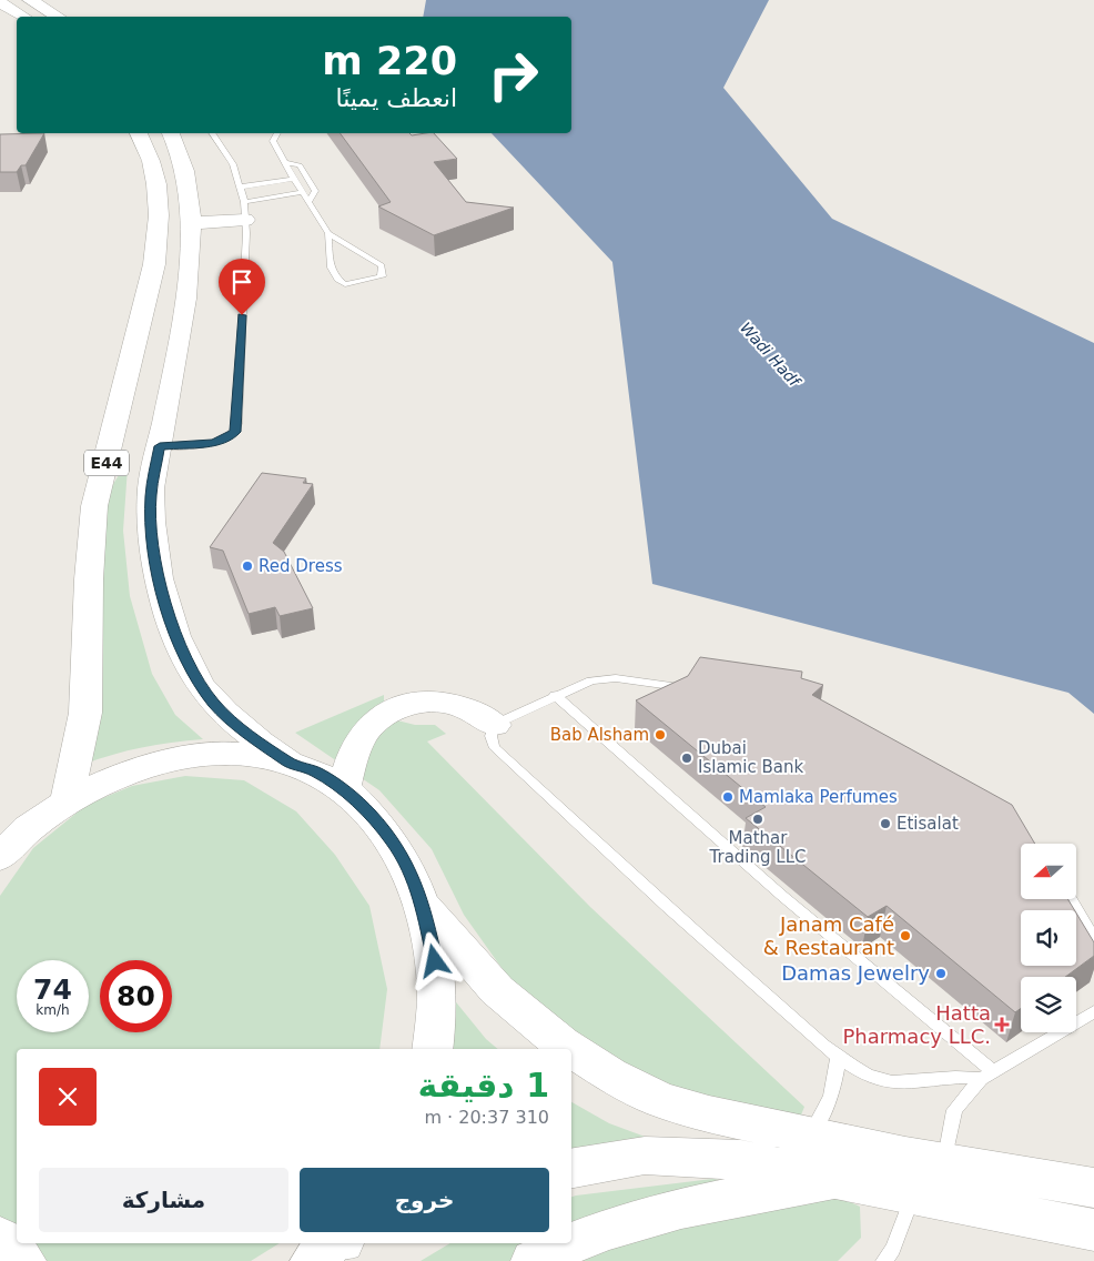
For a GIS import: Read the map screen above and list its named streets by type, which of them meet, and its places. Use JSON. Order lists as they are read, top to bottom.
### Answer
{
  "streets": {
    "main road": ["E44"]
  },
  "water": ["Wadi Hadf"],
  "places": {
    "other": [
      "Red Dress",
      "Bab Alsham",
      "Dubai Islamic Bank",
      "Mamlaka Perfumes",
      "Mathar Trading LLC",
      "Etisalat",
      "Janam Café & Restaurant",
      "Damas Jewelry"
    ],
    "health": ["Hatta Pharmacy LLC."]
  },
  "north": "left",
  "page": {
    "turn": ["220 m", "انعطف يمينًا"],
    "speed": "74 km/h",
    "limit": "80",
    "heading": ["1 دقيقة", "310 m · 20:37"],
    "buttons": ["خروج", "مشاركة"]
  }
}
